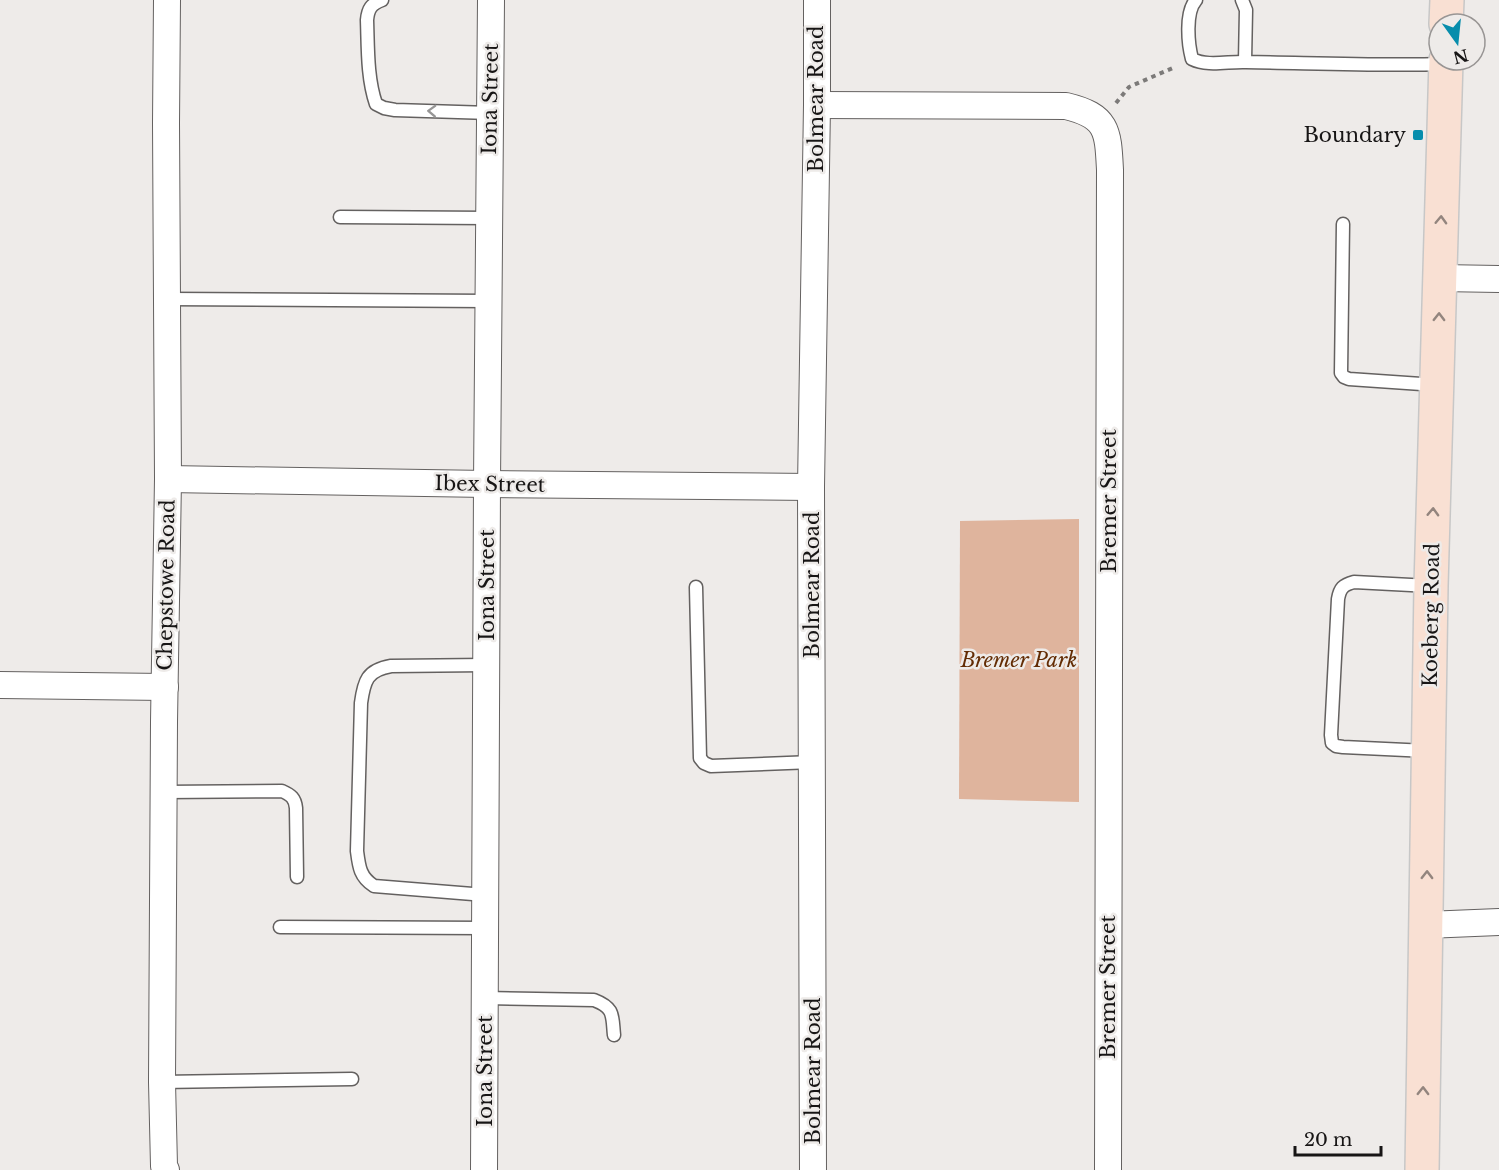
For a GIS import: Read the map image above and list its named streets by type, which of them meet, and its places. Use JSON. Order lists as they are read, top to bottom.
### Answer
{
  "streets": {
    "main road": ["Koeberg Road"],
    "street": [
      "Iona Street",
      "Bolmear Road",
      "Ibex Street",
      "Bremer Street",
      "Chepstowe Road"
    ]
  },
  "crossings": [
    ["Iona Street", "Ibex Street"],
    ["Bolmear Road", "Ibex Street"],
    ["Ibex Street", "Chepstowe Road"]
  ],
  "one_way": ["Koeberg Road"],
  "parks": ["Bremer Park"],
  "places": {
    "transit": ["Boundary"]
  },
  "scale_bar": "20 m",
  "north": "bottom"
}
